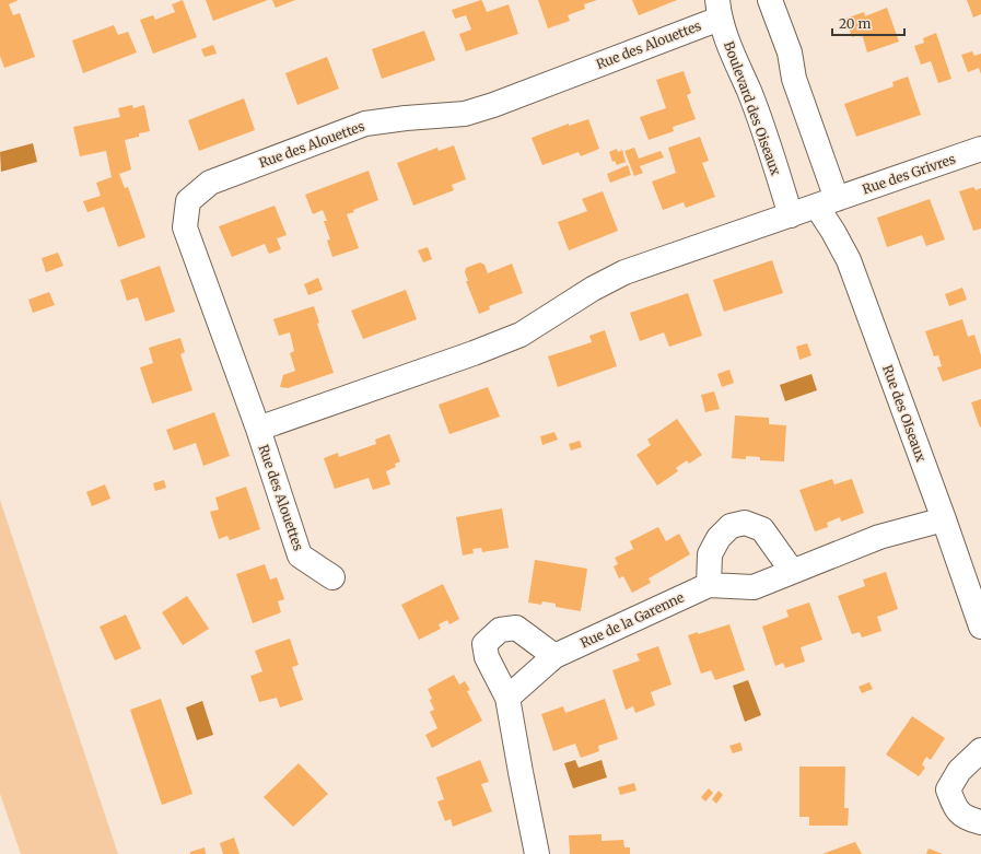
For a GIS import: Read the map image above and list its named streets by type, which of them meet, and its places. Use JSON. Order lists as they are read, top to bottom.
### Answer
{
  "streets": {
    "street": [
      "Rue des Alouettes",
      "Boulevard des Oiseaux",
      "Rue des Grivres",
      "Rue des OIseaux",
      "Rue de la Garenne"
    ]
  },
  "crossings": [
    ["Rue des Alouettes", "Boulevard des Oiseaux"],
    ["Rue des Alouettes", "Rue des Grivres"],
    ["Boulevard des Oiseaux", "Rue des Grivres"],
    ["Rue des Grivres", "Rue des OIseaux"],
    ["Rue des OIseaux", "Rue de la Garenne"]
  ],
  "scale_bar": "20 m"
}
